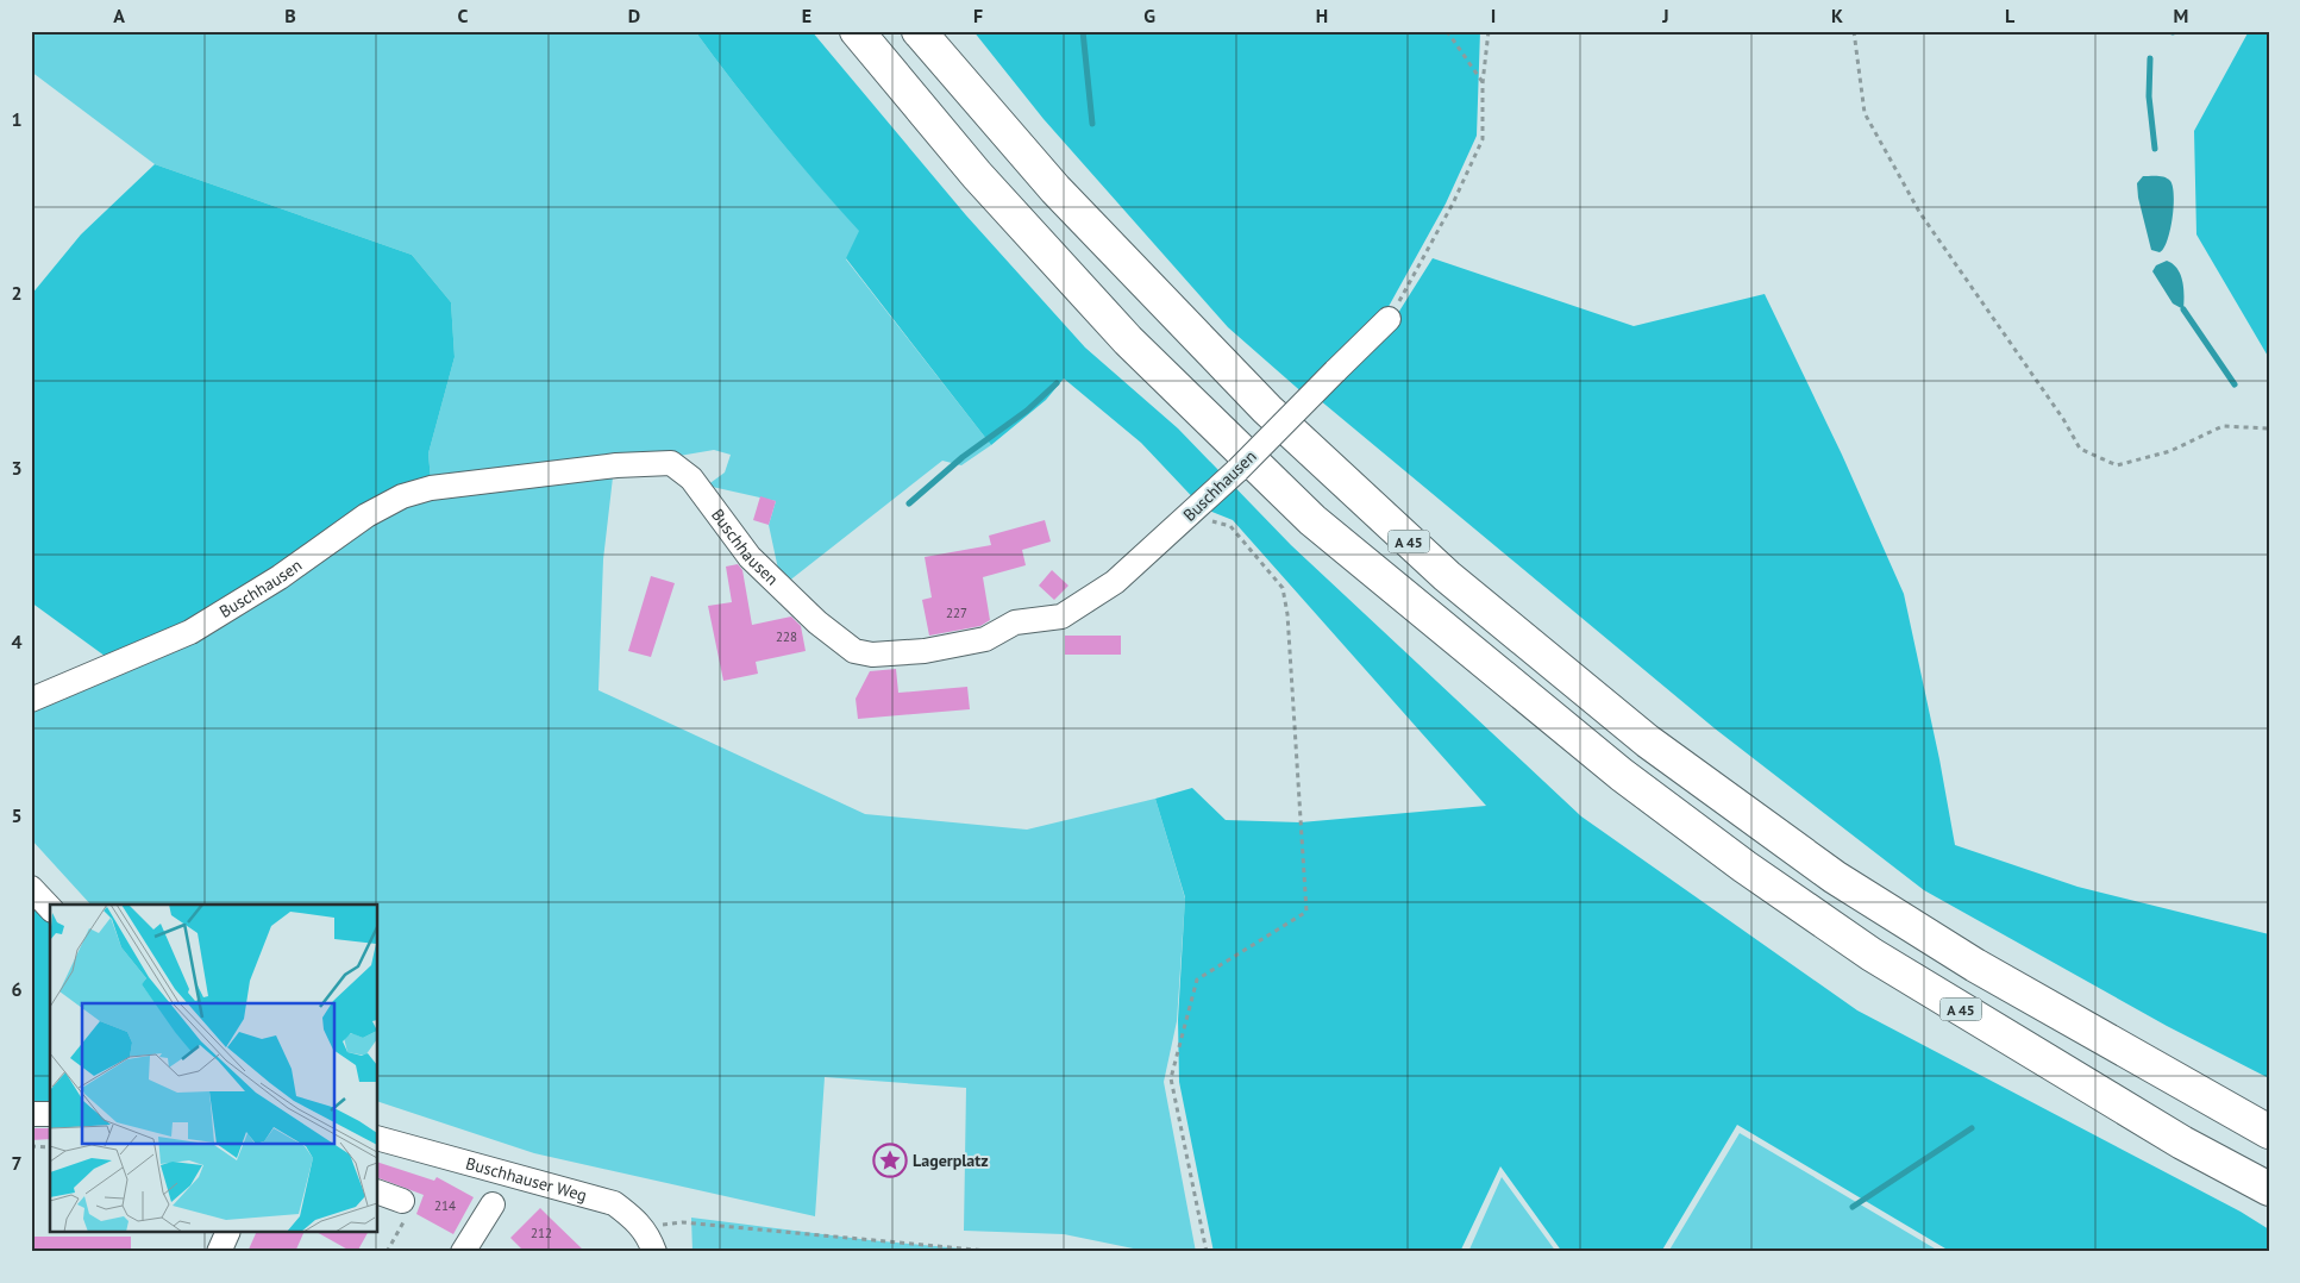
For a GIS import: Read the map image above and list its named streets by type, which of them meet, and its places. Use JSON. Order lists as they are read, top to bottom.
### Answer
{
  "streets": {
    "highway": ["A 45"],
    "street": ["Buschhausen", "Buschhauser Weg"]
  },
  "places": {
    "place": ["Lagerplatz"]
  },
  "house_numbers": [
    "227",
    "228",
    "214",
    "212"
  ],
  "grid": {
    "columns": [
      "A",
      "B",
      "C",
      "D",
      "E",
      "F",
      "G",
      "H",
      "I",
      "J",
      "K",
      "L",
      "M"
    ],
    "rows": [
      "1",
      "2",
      "3",
      "4",
      "5",
      "6",
      "7"
    ]
  }
}
